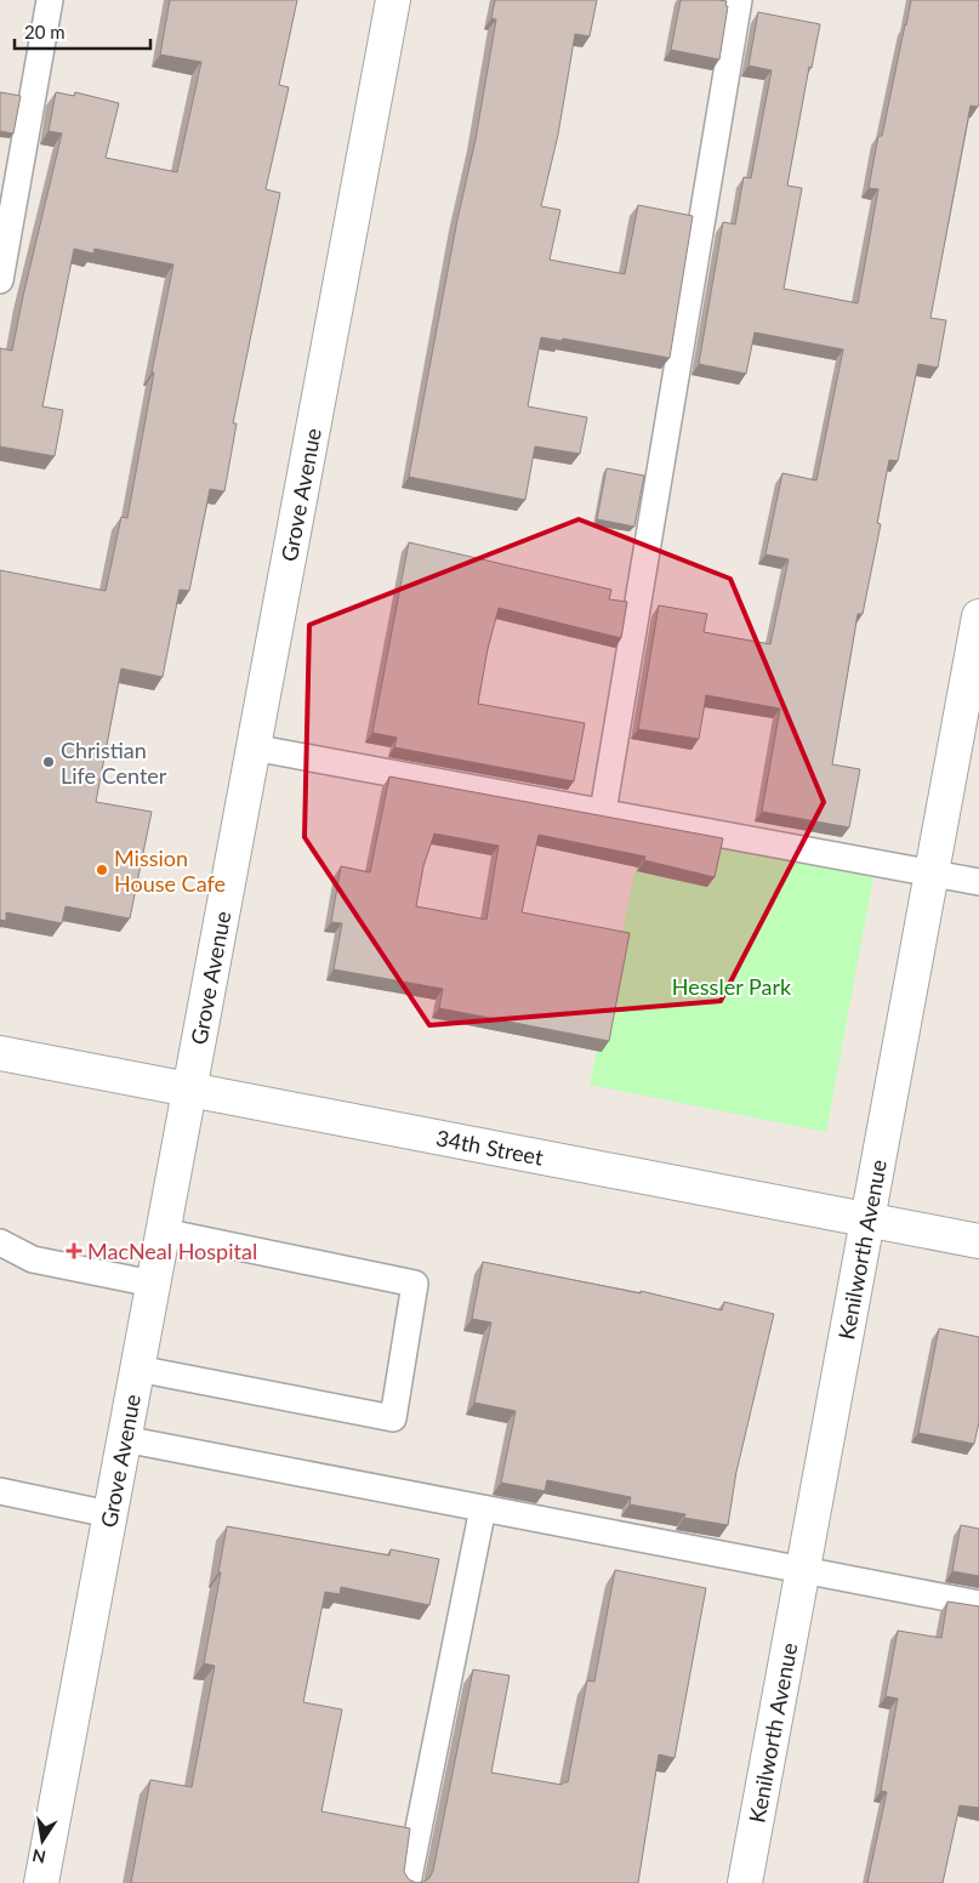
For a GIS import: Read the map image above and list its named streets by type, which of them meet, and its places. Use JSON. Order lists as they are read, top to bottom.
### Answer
{
  "streets": {
    "street": ["Grove Avenue", "34th Street", "Kenilworth Avenue"]
  },
  "crossings": [
    ["Grove Avenue", "34th Street"],
    ["34th Street", "Kenilworth Avenue"]
  ],
  "parks": ["Hessler Park"],
  "places": {
    "other": ["Christian Life Center", "Mission House Cafe"],
    "health": ["MacNeal Hospital"]
  },
  "scale_bar": "20 m",
  "north": "bottom"
}
